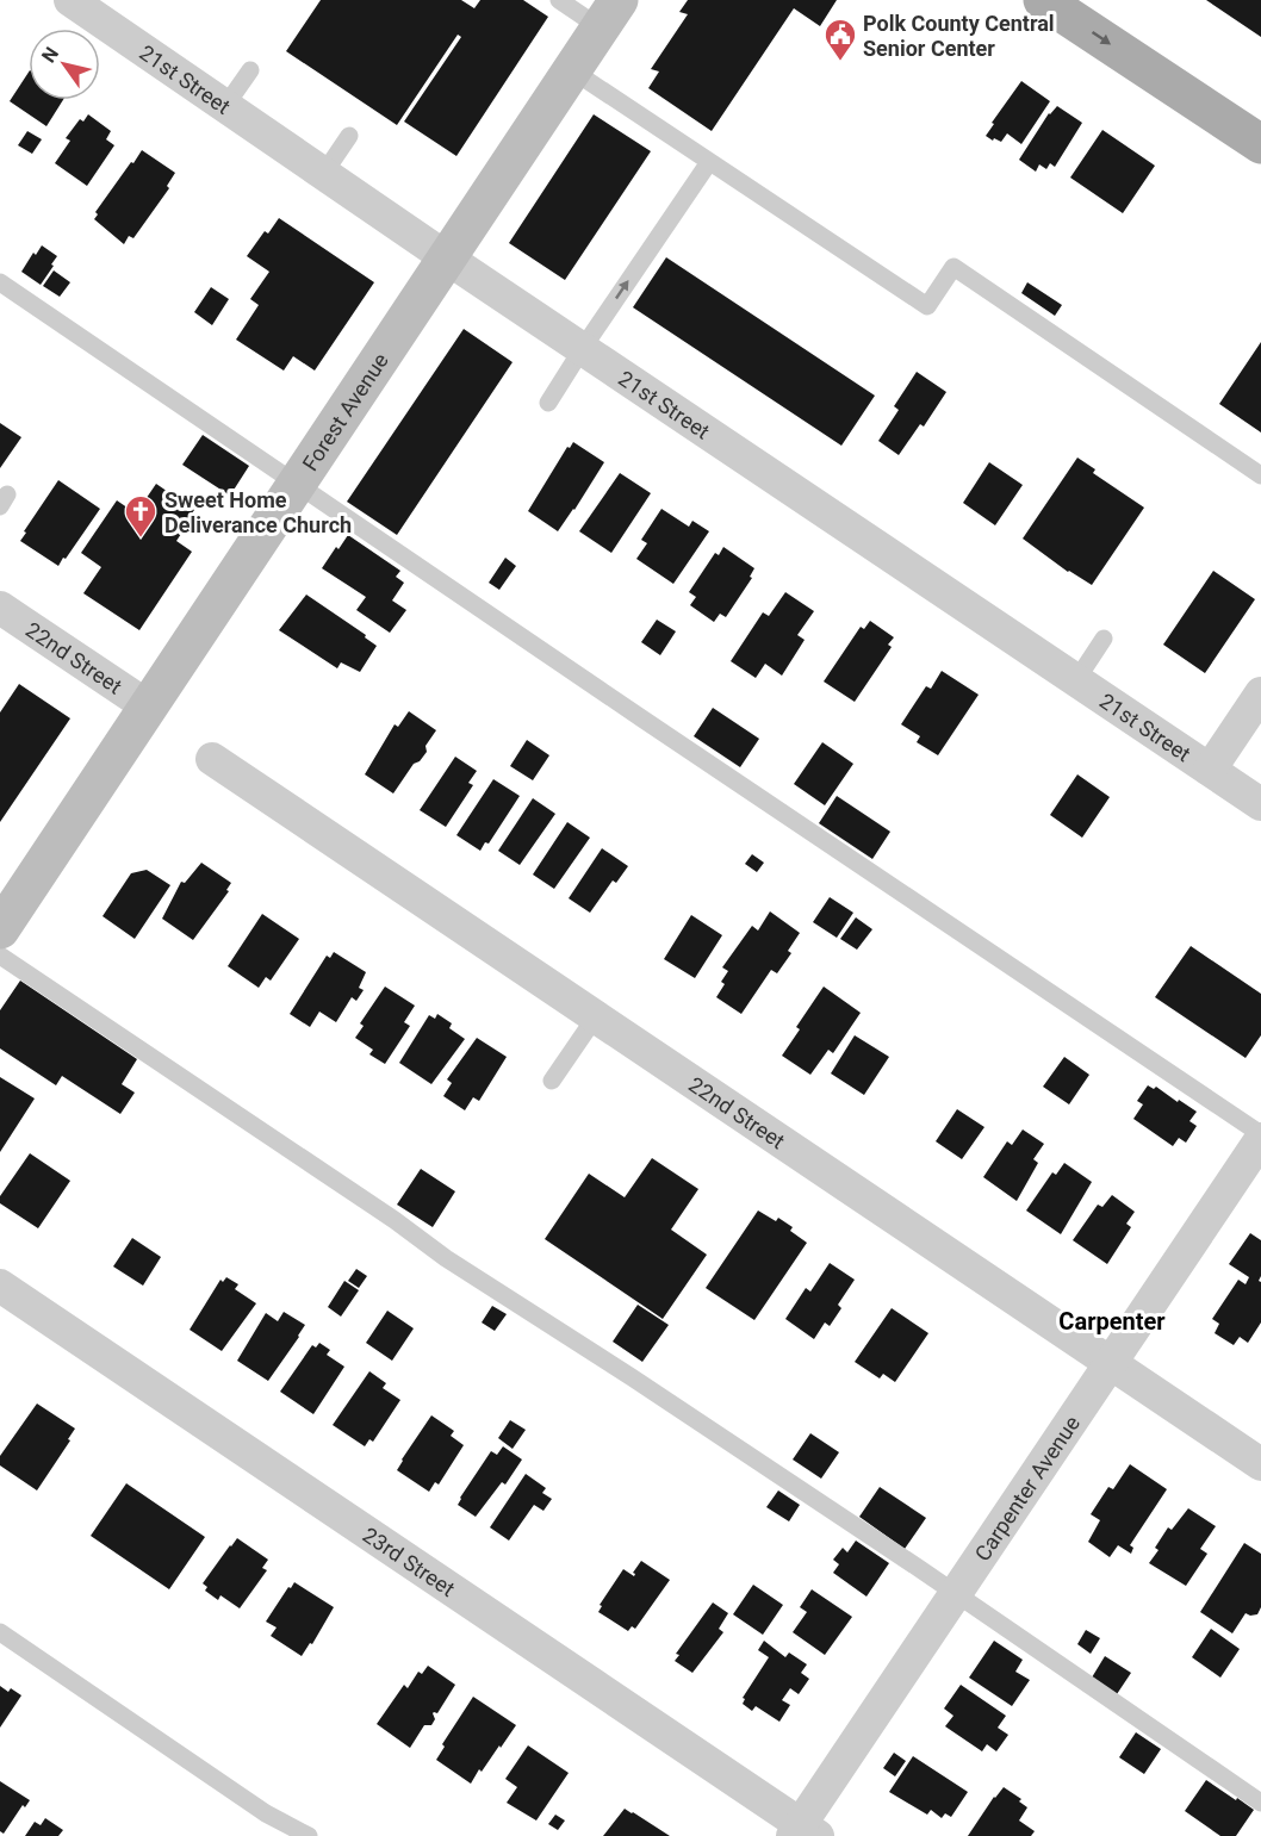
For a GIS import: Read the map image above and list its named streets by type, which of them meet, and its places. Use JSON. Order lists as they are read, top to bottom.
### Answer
{
  "streets": {
    "main road": ["Forest Avenue"],
    "street": [
      "21st Street",
      "22nd Street",
      "Carpenter Avenue",
      "23rd Street"
    ]
  },
  "crossings": [
    ["21st Street", "Forest Avenue"],
    ["Forest Avenue", "22nd Street"],
    ["22nd Street", "Carpenter Avenue"],
    ["Carpenter Avenue", "23rd Street"]
  ],
  "districts": ["Carpenter"],
  "places": {
    "public building": ["Polk County Central Senior Center"],
    "church": ["Sweet Home Deliverance Church"]
  },
  "north": "top left"
}
